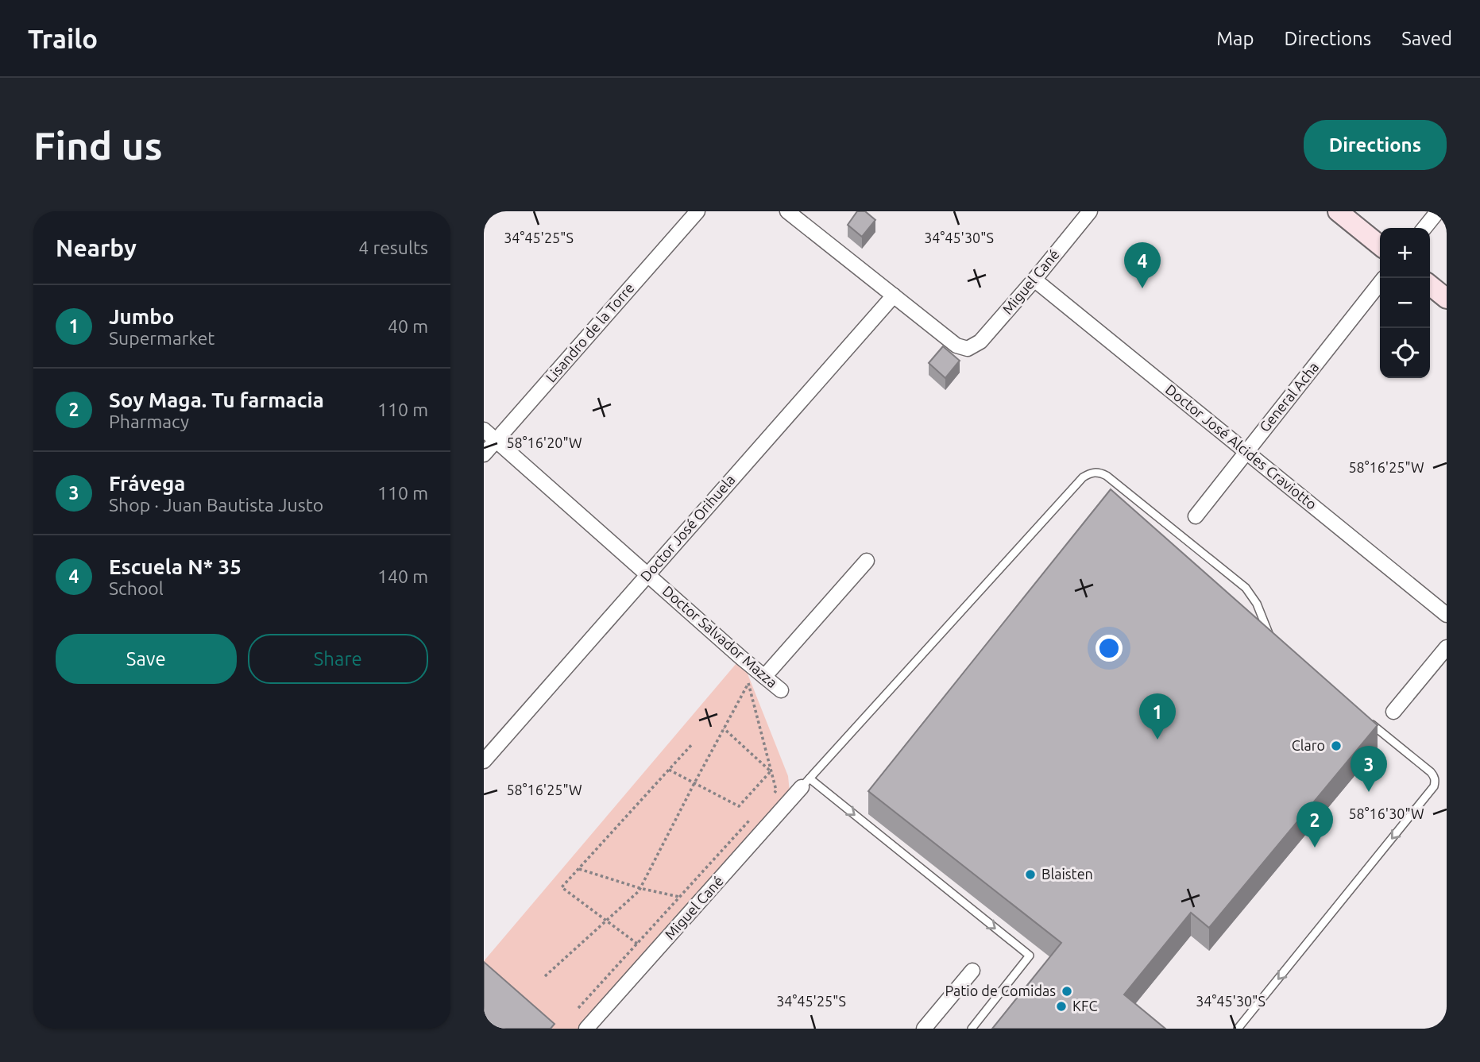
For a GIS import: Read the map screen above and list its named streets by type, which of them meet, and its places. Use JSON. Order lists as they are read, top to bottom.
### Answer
{
  "streets": {
    "street": [
      "Miguel Cané",
      "Lisandro de la Torre",
      "General Acha",
      "Doctor José Alcides Craviotto",
      "Doctor José Orihuela",
      "Doctor Salvador Mazza"
    ]
  },
  "crossings": [
    ["Miguel Cané", "Doctor José Alcides Craviotto"],
    ["Miguel Cané", "Doctor José Orihuela"],
    ["Lisandro de la Torre", "Doctor Salvador Mazza"],
    ["General Acha", "Doctor José Alcides Craviotto"],
    ["Doctor José Orihuela", "Doctor Salvador Mazza"]
  ],
  "places": [
    "Claro",
    "Blaisten",
    "Patio de Comidas",
    "KFC"
  ],
  "page": {
    "header": "Trailo",
    "nav": ["Map", "Directions", "Saved"],
    "buttons": [
      "Directions",
      ["Save", "Share"]
    ],
    "title": "Find us",
    "heading": ["Nearby", "4 results"],
    "map_buttons": ["+", "−"],
    "pins": [
      "4",
      "1",
      "3",
      "2"
    ],
    "list": [
      {
        "mark": "1",
        "name": "Jumbo",
        "note": "Supermarket",
        "value": "40 m"
      },
      {
        "mark": "2",
        "name": "Soy Maga. Tu farmacia",
        "note": "Pharmacy",
        "value": "110 m"
      },
      {
        "mark": "3",
        "name": "Frávega",
        "note": "Shop · Juan Bautista Justo",
        "value": "110 m"
      },
      {
        "mark": "4",
        "name": "Escuela N* 35",
        "note": "School",
        "value": "140 m"
      }
    ]
  },
  "coordinates": [
    "34°45'25\"S",
    "34°45'30\"S",
    "58°16'20\"W",
    "58°16'25\"W",
    "58°16'30\"W"
  ]
}
